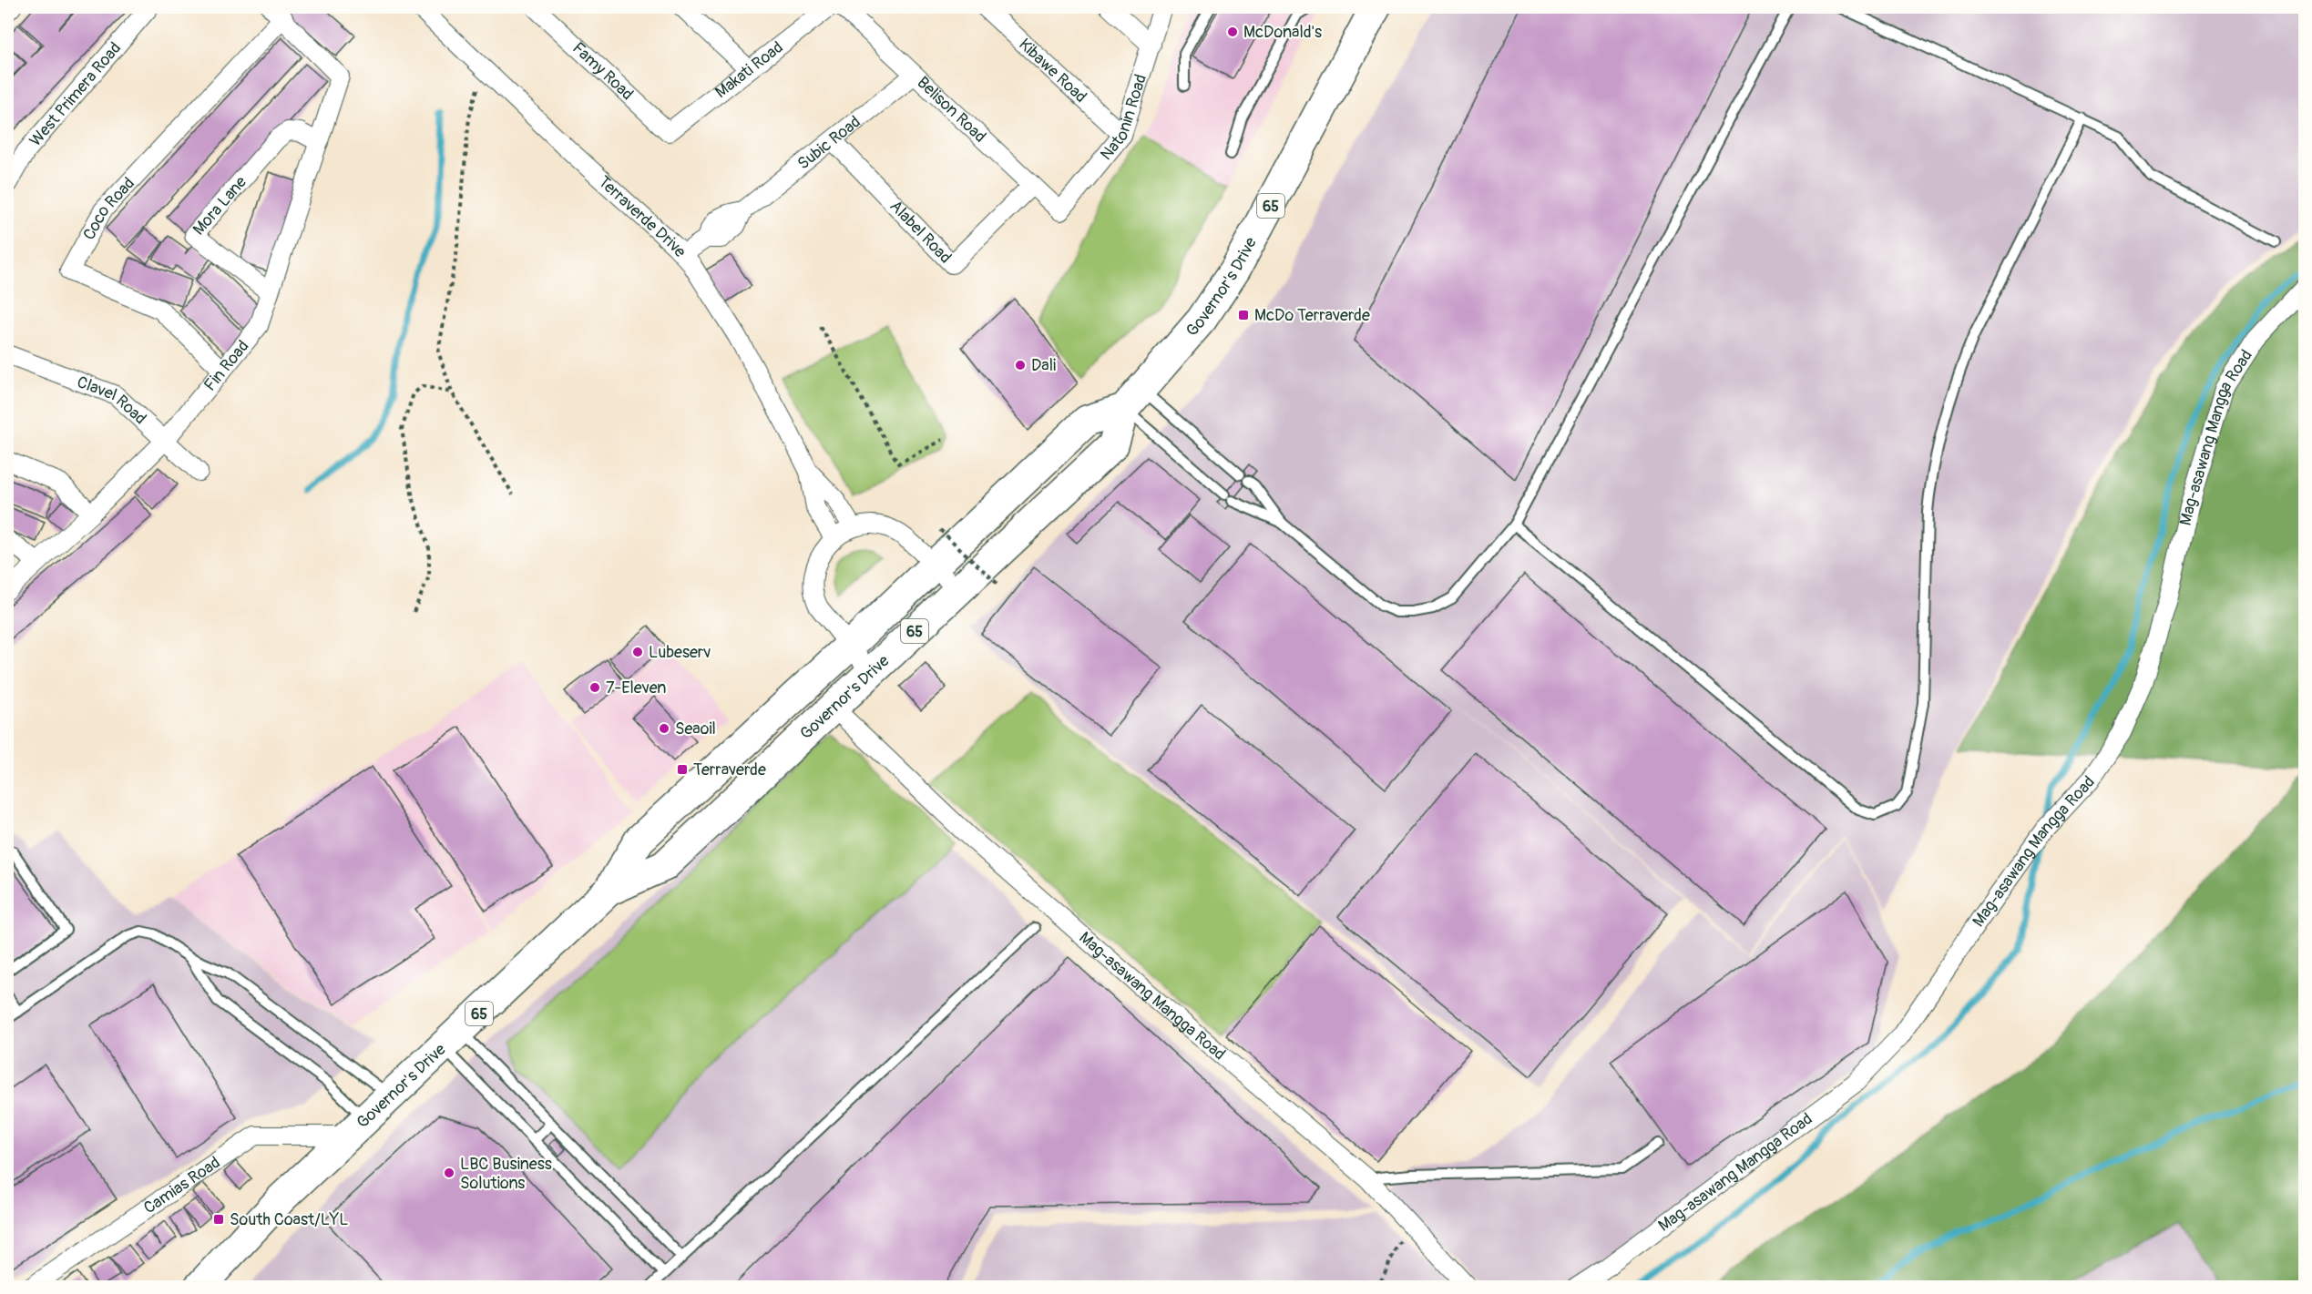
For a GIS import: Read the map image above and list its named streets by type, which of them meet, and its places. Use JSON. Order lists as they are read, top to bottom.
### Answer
{
  "streets": {
    "highway": ["65", "Governor's Drive"],
    "street": [
      "Makati Road",
      "Famy Road",
      "Kibawe Road",
      "West Primera Road",
      "Belison Road",
      "Natonin Road",
      "Subic Road",
      "Mora Lane",
      "Coco Road",
      "Terraverde Drive",
      "Alabel Road",
      "Fin Road",
      "Clavel Road",
      "Mag-asawang Mangga Road",
      "Camias Road"
    ]
  },
  "crossings": [
    ["Makati Road", "Famy Road"],
    ["Kibawe Road", "Natonin Road"],
    ["Belison Road", "Natonin Road"],
    ["Belison Road", "Subic Road"],
    ["Belison Road", "Alabel Road"],
    ["Subic Road", "Terraverde Drive"],
    ["Subic Road", "Alabel Road"],
    ["Mora Lane", "Fin Road"],
    ["Coco Road", "Fin Road"],
    ["Governor's Drive", "Mag-asawang Mangga Road"],
    ["Governor's Drive", "Camias Road"],
    ["Fin Road", "Clavel Road"]
  ],
  "places": {
    "other": [
      "McDonald's",
      "Dali",
      "Lubeserv",
      "7-Eleven",
      "Seaoil",
      "LBC Business Solutions"
    ],
    "transit": ["McDo Terraverde", "Terraverde", "South Coast/LYL"]
  }
}
